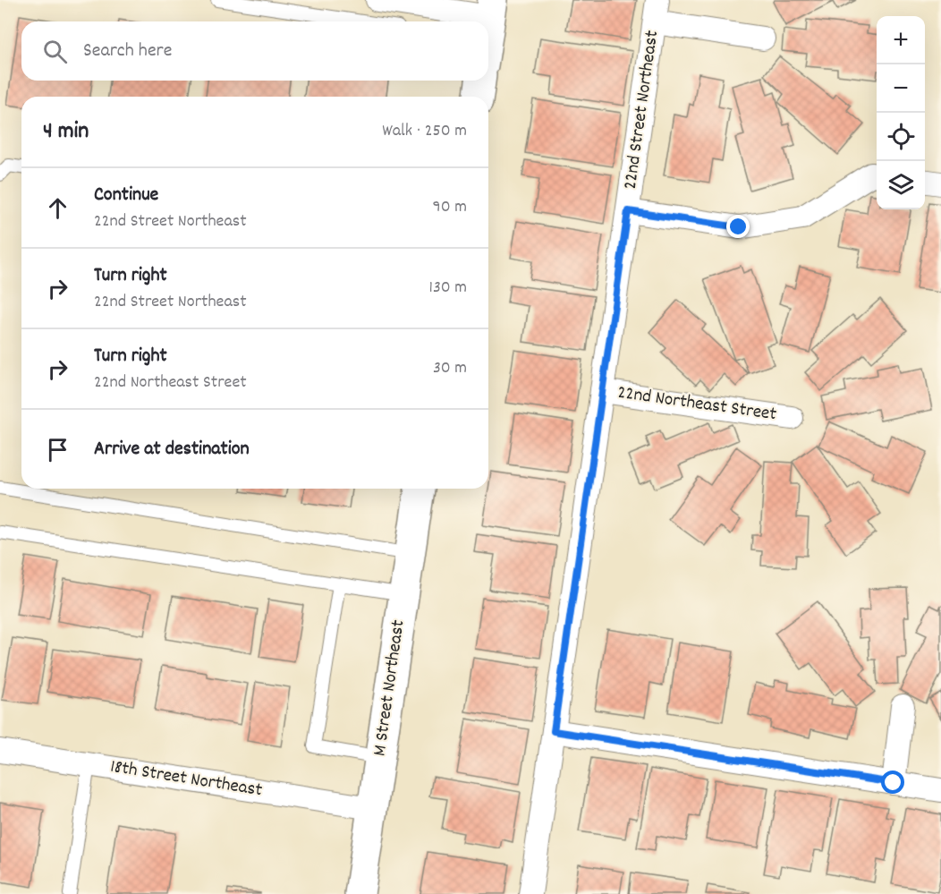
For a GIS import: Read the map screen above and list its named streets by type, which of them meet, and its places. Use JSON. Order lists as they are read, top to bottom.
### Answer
{
  "streets": {
    "street": [
      "22nd Street Northeast",
      "22nd Northeast Street",
      "M Street Northeast",
      "18th Street Northeast"
    ]
  },
  "crossings": [
    ["22nd Street Northeast", "22nd Northeast Street"],
    ["M Street Northeast", "18th Street Northeast"]
  ],
  "page": {
    "map_buttons": ["+", "−"],
    "search": "Search here",
    "heading": ["4 min", "Walk · 250 m"],
    "list": [
      ["Continue", "22nd Street Northeast", "90 m"],
      ["Turn right", "22nd Street Northeast", "130 m"],
      ["Turn right", "22nd Northeast Street", "30 m"],
      "Arrive at destination"
    ]
  }
}
